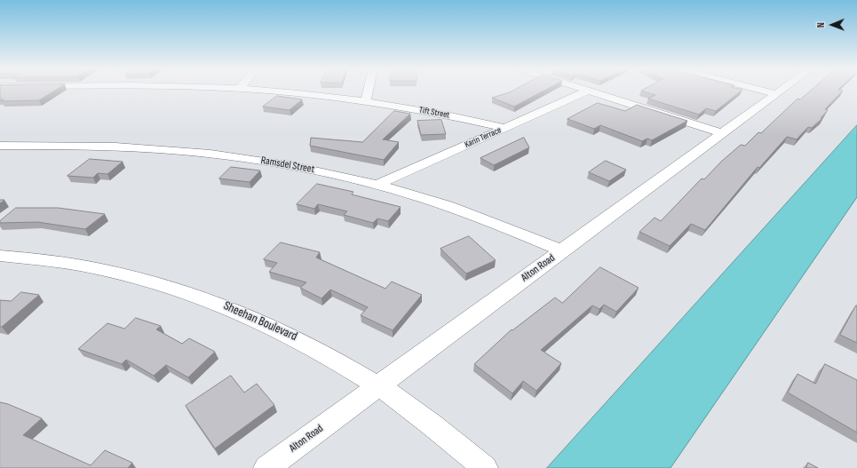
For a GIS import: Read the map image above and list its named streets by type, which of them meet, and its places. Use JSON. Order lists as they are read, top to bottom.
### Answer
{
  "streets": {
    "street": [
      "Tift Street",
      "Karin Terrace",
      "Ramsdel Street",
      "Alton Road",
      "Sheehan Boulevard"
    ]
  },
  "crossings": [
    ["Tift Street", "Karin Terrace"],
    ["Karin Terrace", "Ramsdel Street"],
    ["Ramsdel Street", "Alton Road"],
    ["Alton Road", "Sheehan Boulevard"]
  ],
  "north": "left"
}
